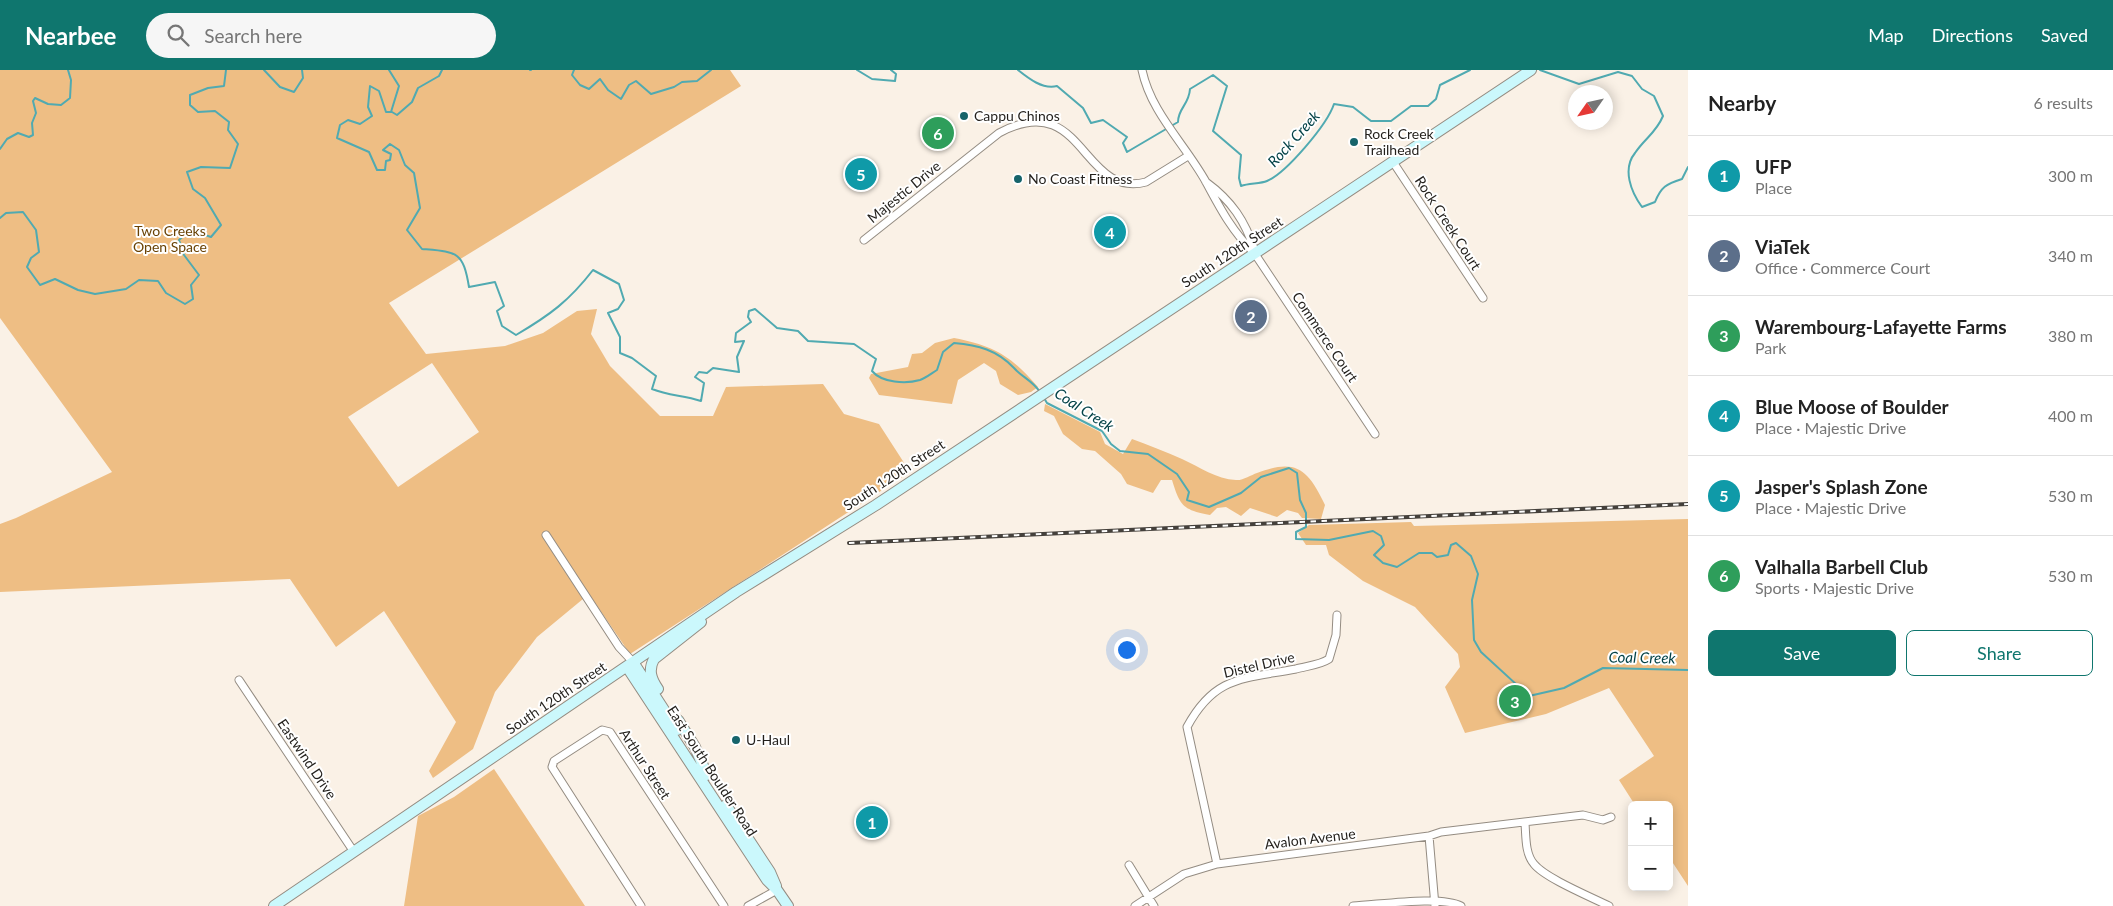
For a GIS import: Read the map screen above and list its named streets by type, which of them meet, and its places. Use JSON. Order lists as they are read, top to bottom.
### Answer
{
  "streets": {
    "main road": ["South 120th Street", "East South Boulder Road"],
    "street": [
      "Majestic Drive",
      "Rock Creek Court",
      "Commerce Court",
      "Distel Drive",
      "Eastwind Drive",
      "Arthur Street",
      "Avalon Avenue"
    ]
  },
  "crossings": [
    ["Rock Creek Court", "South 120th Street"],
    ["South 120th Street", "Commerce Court"],
    ["South 120th Street", "Eastwind Drive"],
    ["South 120th Street", "East South Boulder Road"],
    ["Distel Drive", "Avalon Avenue"]
  ],
  "water": ["Rock Creek", "Coal Creek"],
  "parks": ["Two Creeks Open Space"],
  "places": [
    "Cappu Chinos",
    "Rock Creek Trailhead",
    "No Coast Fitness",
    "U-Haul"
  ],
  "north": "bottom left",
  "page": {
    "header": "Nearbee",
    "search": "Search here",
    "nav": ["Map", "Directions", "Saved"],
    "heading": ["Nearby", "6 results"],
    "pins": [
      "6",
      "5",
      "4",
      "2",
      "3",
      "1"
    ],
    "list": [
      {
        "mark": "1",
        "name": "UFP",
        "note": "Place",
        "value": "300 m"
      },
      {
        "mark": "2",
        "name": "ViaTek",
        "note": "Office · Commerce Court",
        "value": "340 m"
      },
      {
        "mark": "3",
        "name": "Warembourg-Lafayette Farms",
        "note": "Park",
        "value": "380 m"
      },
      {
        "mark": "4",
        "name": "Blue Moose of Boulder",
        "note": "Place · Majestic Drive",
        "value": "400 m"
      },
      {
        "mark": "5",
        "name": "Jasper's Splash Zone",
        "note": "Place · Majestic Drive",
        "value": "530 m"
      },
      {
        "mark": "6",
        "name": "Valhalla Barbell Club",
        "note": "Sports · Majestic Drive",
        "value": "530 m"
      }
    ],
    "buttons": ["Save", "Share"],
    "map_buttons": ["+", "−"]
  }
}
